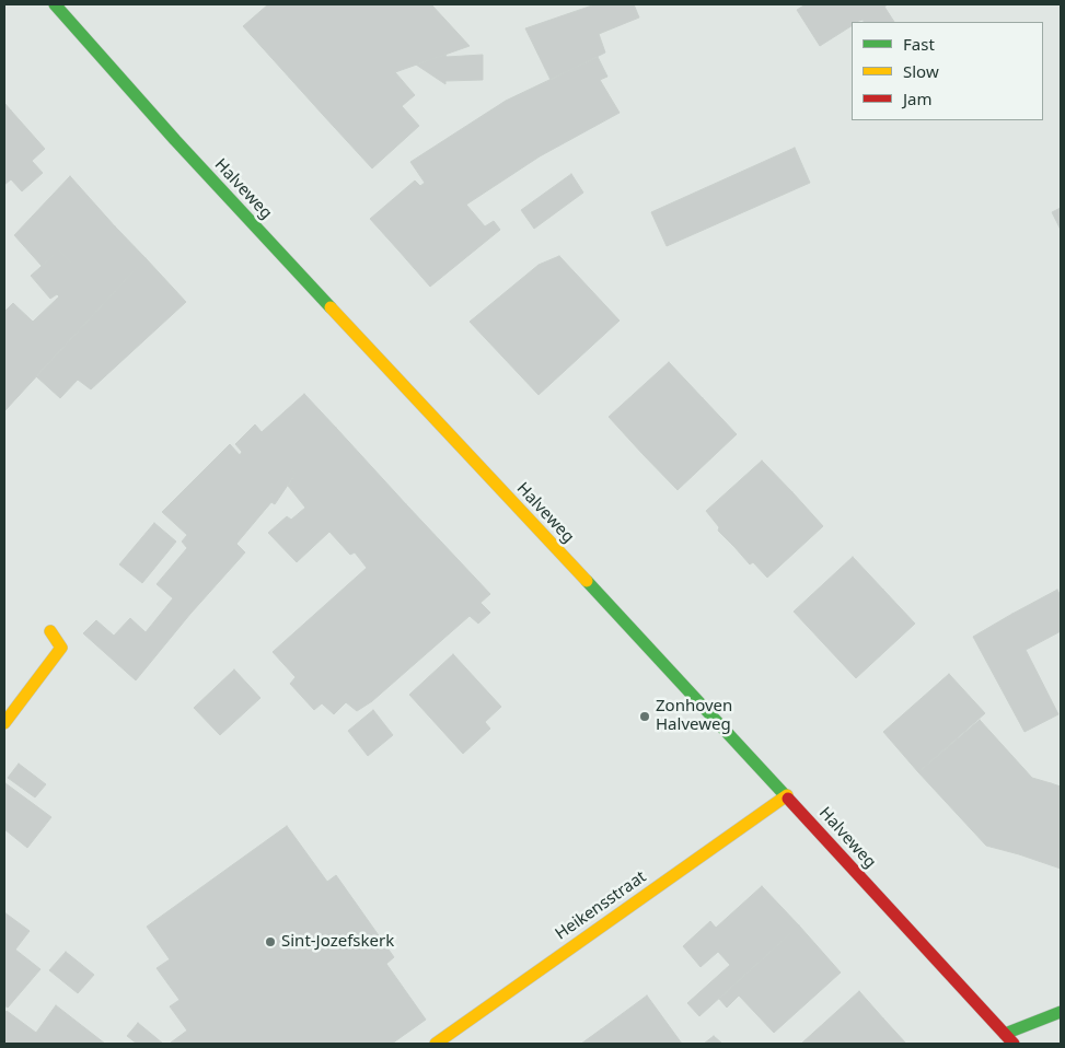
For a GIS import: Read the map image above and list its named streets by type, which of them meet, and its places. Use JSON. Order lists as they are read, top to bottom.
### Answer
{
  "streets": {
    "main road": ["Halveweg", "Heikensstraat"]
  },
  "crossings": [
    ["Halveweg", "Heikensstraat"]
  ],
  "places": ["Zonhoven Halveweg", "Sint-Jozefskerk"],
  "legend": ["Fast", "Slow", "Jam"]
}
